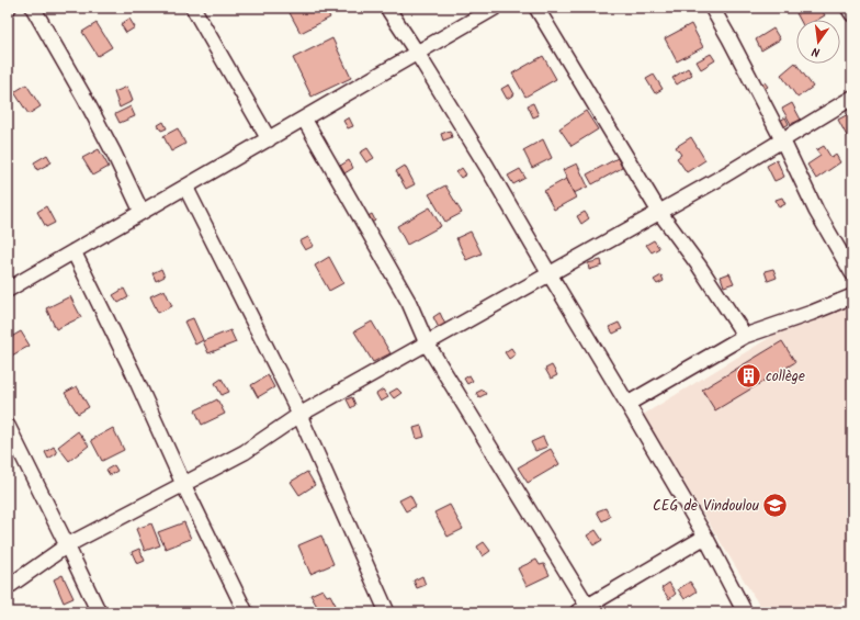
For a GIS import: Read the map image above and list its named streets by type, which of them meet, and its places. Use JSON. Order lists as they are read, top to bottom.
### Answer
{
  "places": {
    "building": ["collège"],
    "school or university": ["CEG de Vindoulou"]
  },
  "north": "bottom"
}
